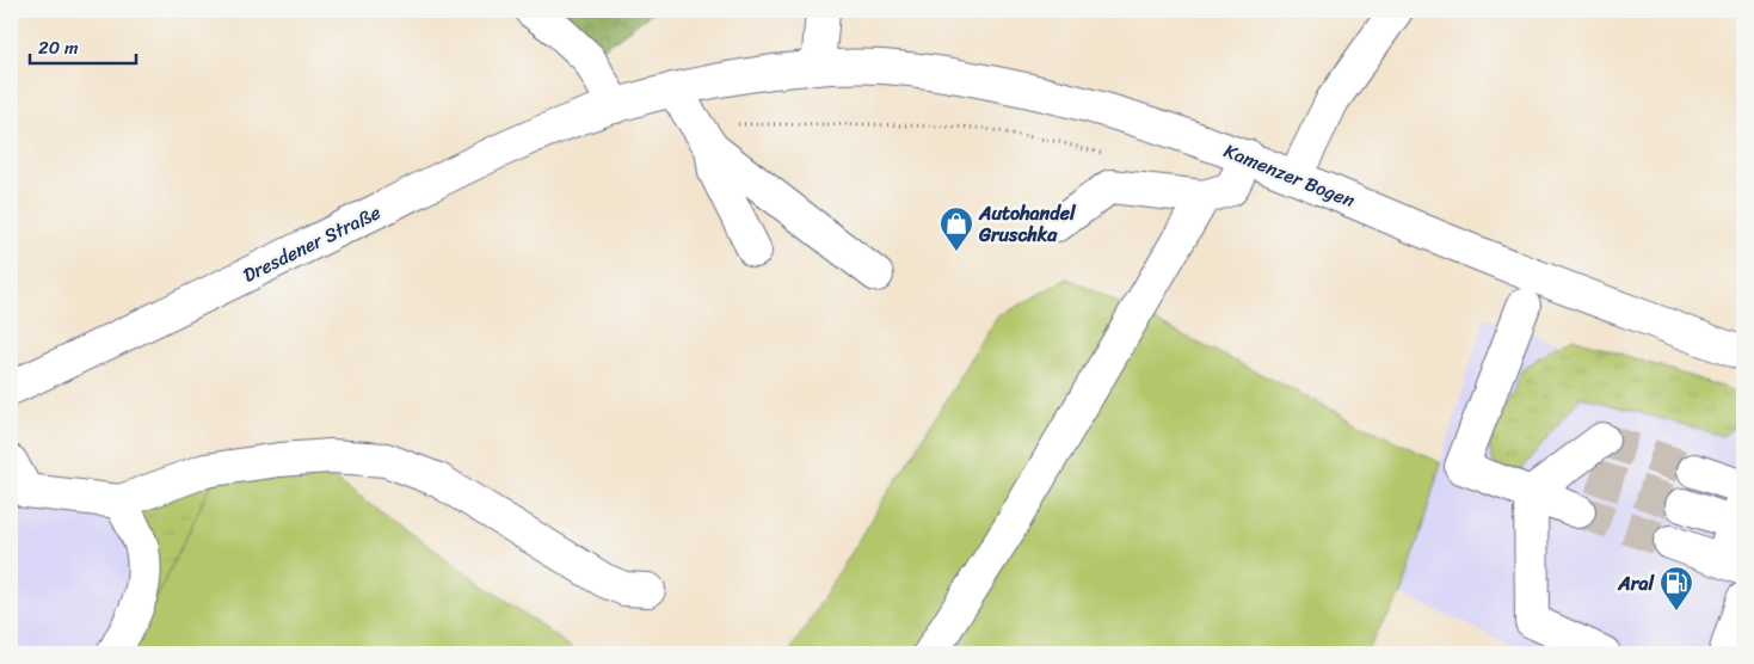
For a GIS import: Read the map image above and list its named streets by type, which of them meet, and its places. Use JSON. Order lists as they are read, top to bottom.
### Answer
{
  "streets": {
    "main road": ["Kamenzer Bogen", "Dresdener Straße"]
  },
  "crossings": [
    ["Kamenzer Bogen", "Dresdener Straße"]
  ],
  "places": {
    "shop": ["Autohandel Gruschka"],
    "fuel station": ["Aral"]
  },
  "scale_bar": "20 m"
}
